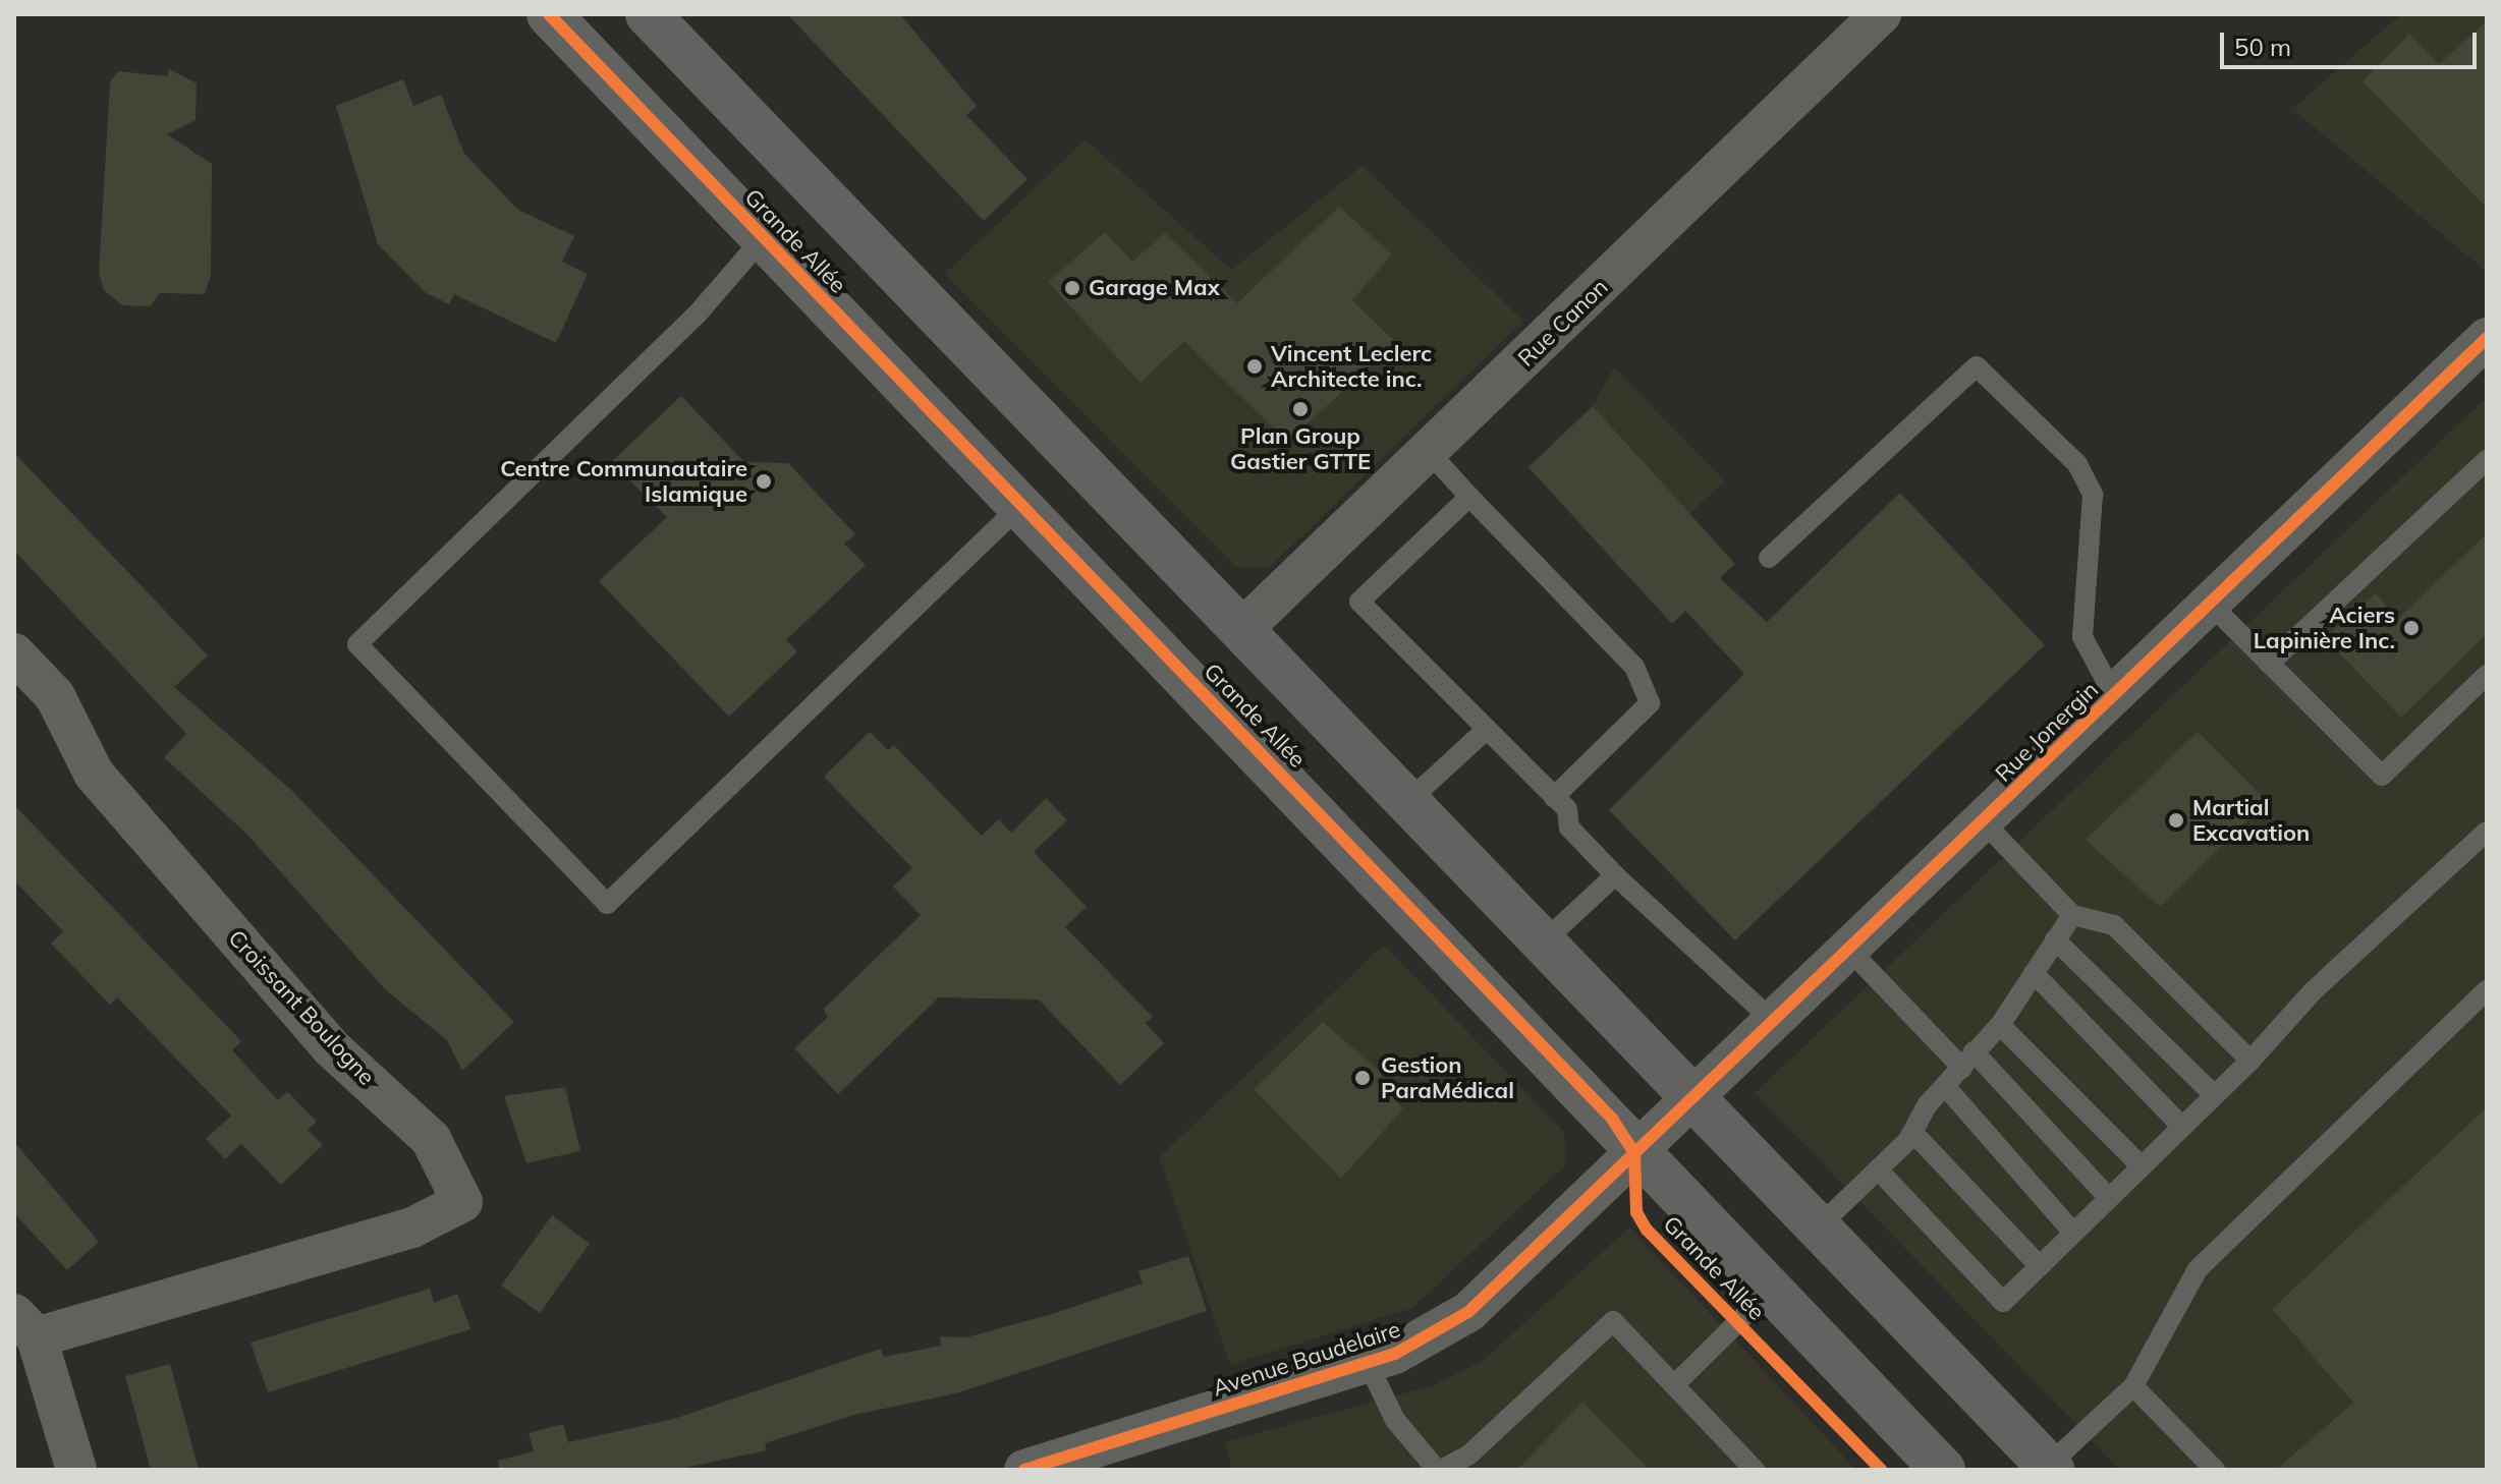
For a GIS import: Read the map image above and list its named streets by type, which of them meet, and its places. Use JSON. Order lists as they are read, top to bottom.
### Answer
{
  "streets": {
    "main road": ["Grande Allée"],
    "street": [
      "Rue Canon",
      "Rue Jonergin",
      "Croissant Boulogne",
      "Avenue Baudelaire"
    ]
  },
  "crossings": [
    ["Grande Allée", "Rue Jonergin"],
    ["Grande Allée", "Avenue Baudelaire"],
    ["Rue Jonergin", "Avenue Baudelaire"]
  ],
  "places": [
    "Garage Max",
    "Vincent Leclerc Architecte inc.",
    "Plan Group Gastier GTTE",
    "Centre Communautaire Islamique",
    "Aciers Lapinière Inc.",
    "Martial Excavation",
    "Gestion ParaMédical"
  ],
  "scale_bar": "50 m"
}
